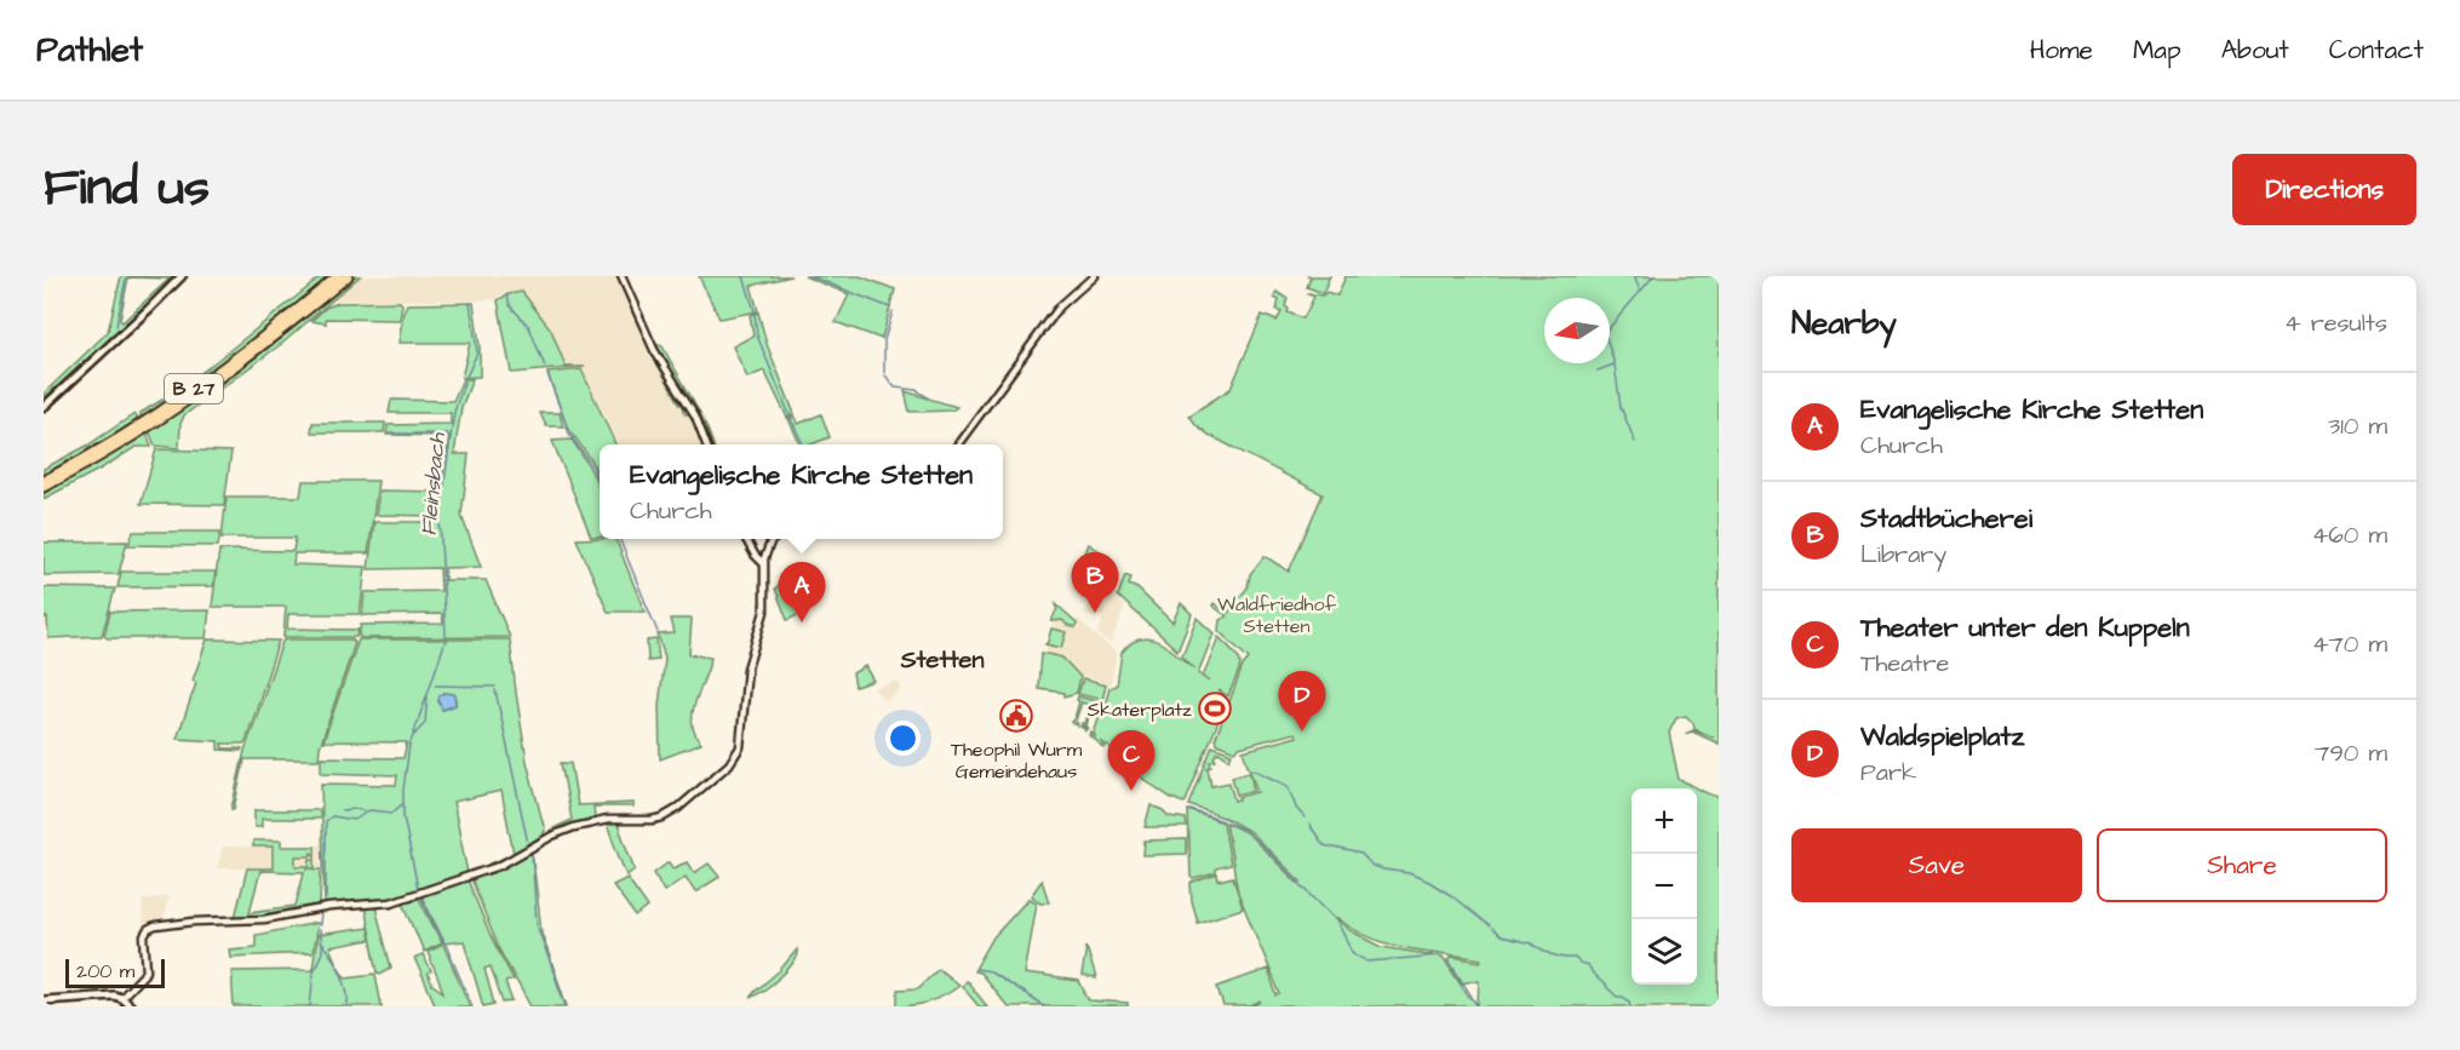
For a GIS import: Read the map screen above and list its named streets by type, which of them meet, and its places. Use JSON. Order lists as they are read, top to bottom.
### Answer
{
  "streets": {
    "highway": ["B 27"]
  },
  "districts": ["Stetten"],
  "water": ["Fleinsbach"],
  "parks": ["Waldfriedhof Stetten"],
  "places": {
    "sports": ["Skaterplatz"],
    "public building": ["Theophil Wurm Gemeindehaus"]
  },
  "scale_bar": "200 m",
  "north": "left",
  "page": {
    "header": "Pathlet",
    "nav": [
      "Home",
      "Map",
      "About",
      "Contact"
    ],
    "title": "Find us",
    "buttons": [
      "Directions",
      ["Save", "Share"]
    ],
    "heading": ["Nearby", "4 results"],
    "list": [
      {
        "mark": "A",
        "name": "Evangelische Kirche Stetten",
        "note": "Church",
        "value": "310 m"
      },
      {
        "mark": "B",
        "name": "Stadtbücherei",
        "note": "Library",
        "value": "460 m"
      },
      {
        "mark": "C",
        "name": "Theater unter den Kuppeln",
        "note": "Theatre",
        "value": "470 m"
      },
      {
        "mark": "D",
        "name": "Waldspielplatz",
        "note": "Park",
        "value": "790 m"
      }
    ],
    "popup": ["Evangelische Kirche Stetten", "Church"],
    "pins": [
      "B",
      "A",
      "D",
      "C"
    ],
    "map_buttons": ["+", "−"],
    "scale": "200 m"
  }
}
